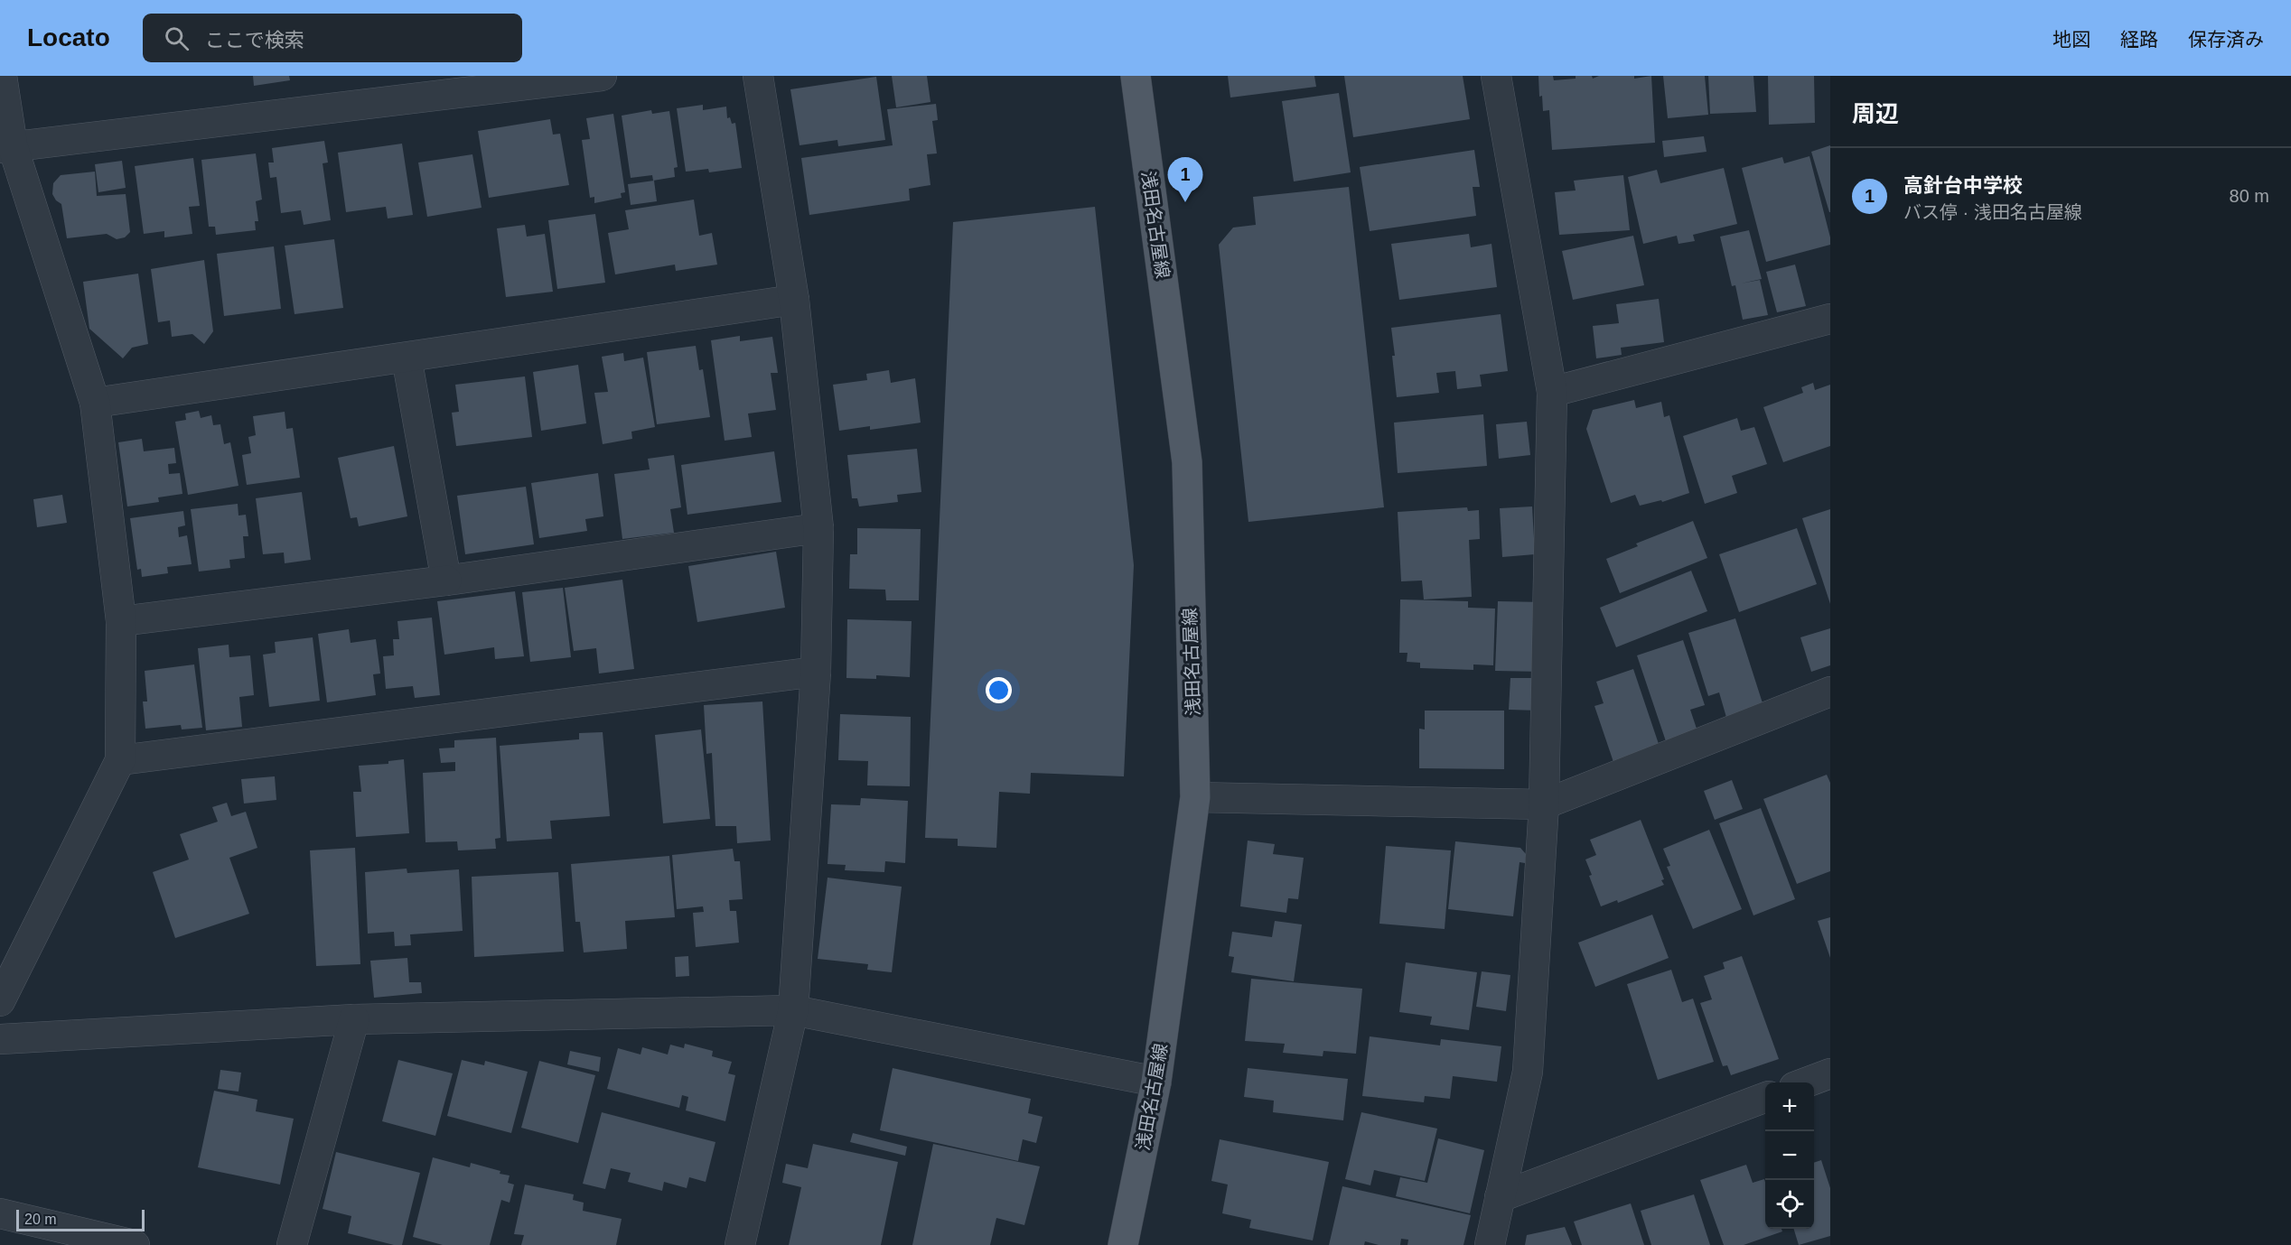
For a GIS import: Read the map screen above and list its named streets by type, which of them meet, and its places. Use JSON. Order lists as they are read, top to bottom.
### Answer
{
  "streets": {
    "main road": ["浅田名古屋線"]
  },
  "scale_bar": "20 m",
  "page": {
    "header": "Locato",
    "search": "ここで検索",
    "nav": ["地図", "経路", "保存済み"],
    "heading": "周辺",
    "list": [
      {
        "mark": "1",
        "name": "高針台中学校",
        "note": "バス停 · 浅田名古屋線",
        "value": "80 m"
      }
    ],
    "pins": "1",
    "map_buttons": ["+", "−"],
    "scale": "20 m"
  }
}
